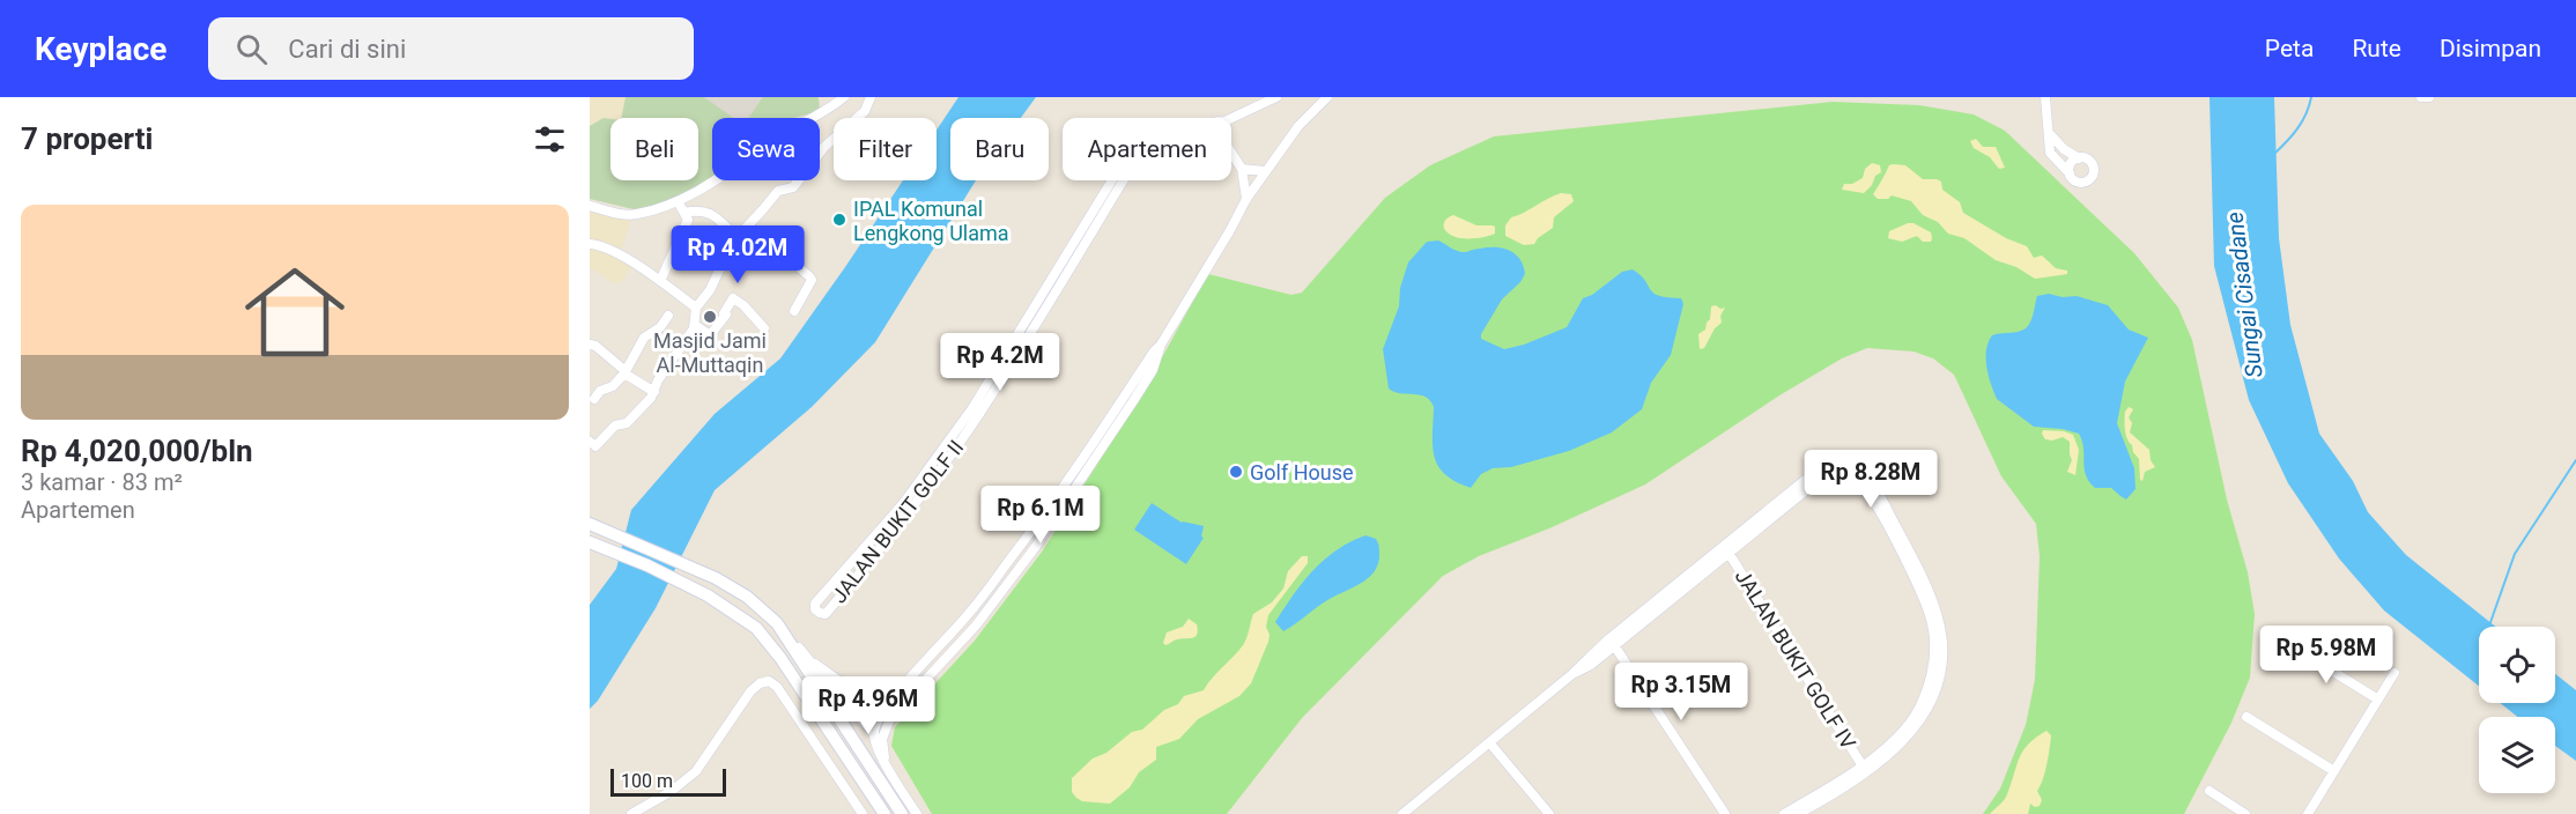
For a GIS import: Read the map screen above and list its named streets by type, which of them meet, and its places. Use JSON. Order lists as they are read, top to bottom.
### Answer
{
  "streets": {
    "street": ["JALAN BUKIT GOLF II", "JALAN BUKIT GOLF IV"]
  },
  "water": ["Sungai Cisadane"],
  "places": ["IPAL Komunal Lengkong Ulama", "Masjid Jami Al-Muttaqin", "Golf House"],
  "scale_bar": "100 m",
  "page": {
    "header": "Keyplace",
    "search": "Cari di sini",
    "nav": ["Peta", "Rute", "Disimpan"],
    "heading": "7 properti",
    "chip": [
      "Beli",
      "Sewa",
      "Filter",
      "Baru",
      "Apartemen"
    ],
    "list": [
      {
        "name": "Rp 4,020,000/bln",
        "note": "3 kamar · 83 m² · Apartemen"
      }
    ],
    "price": [
      "Rp 4.02M",
      "Rp 4.2M",
      "Rp 8.28M",
      "Rp 6.1M",
      "Rp 5.98M",
      "Rp 3.15M",
      "Rp 4.96M"
    ],
    "scale": "100 m"
  }
}
